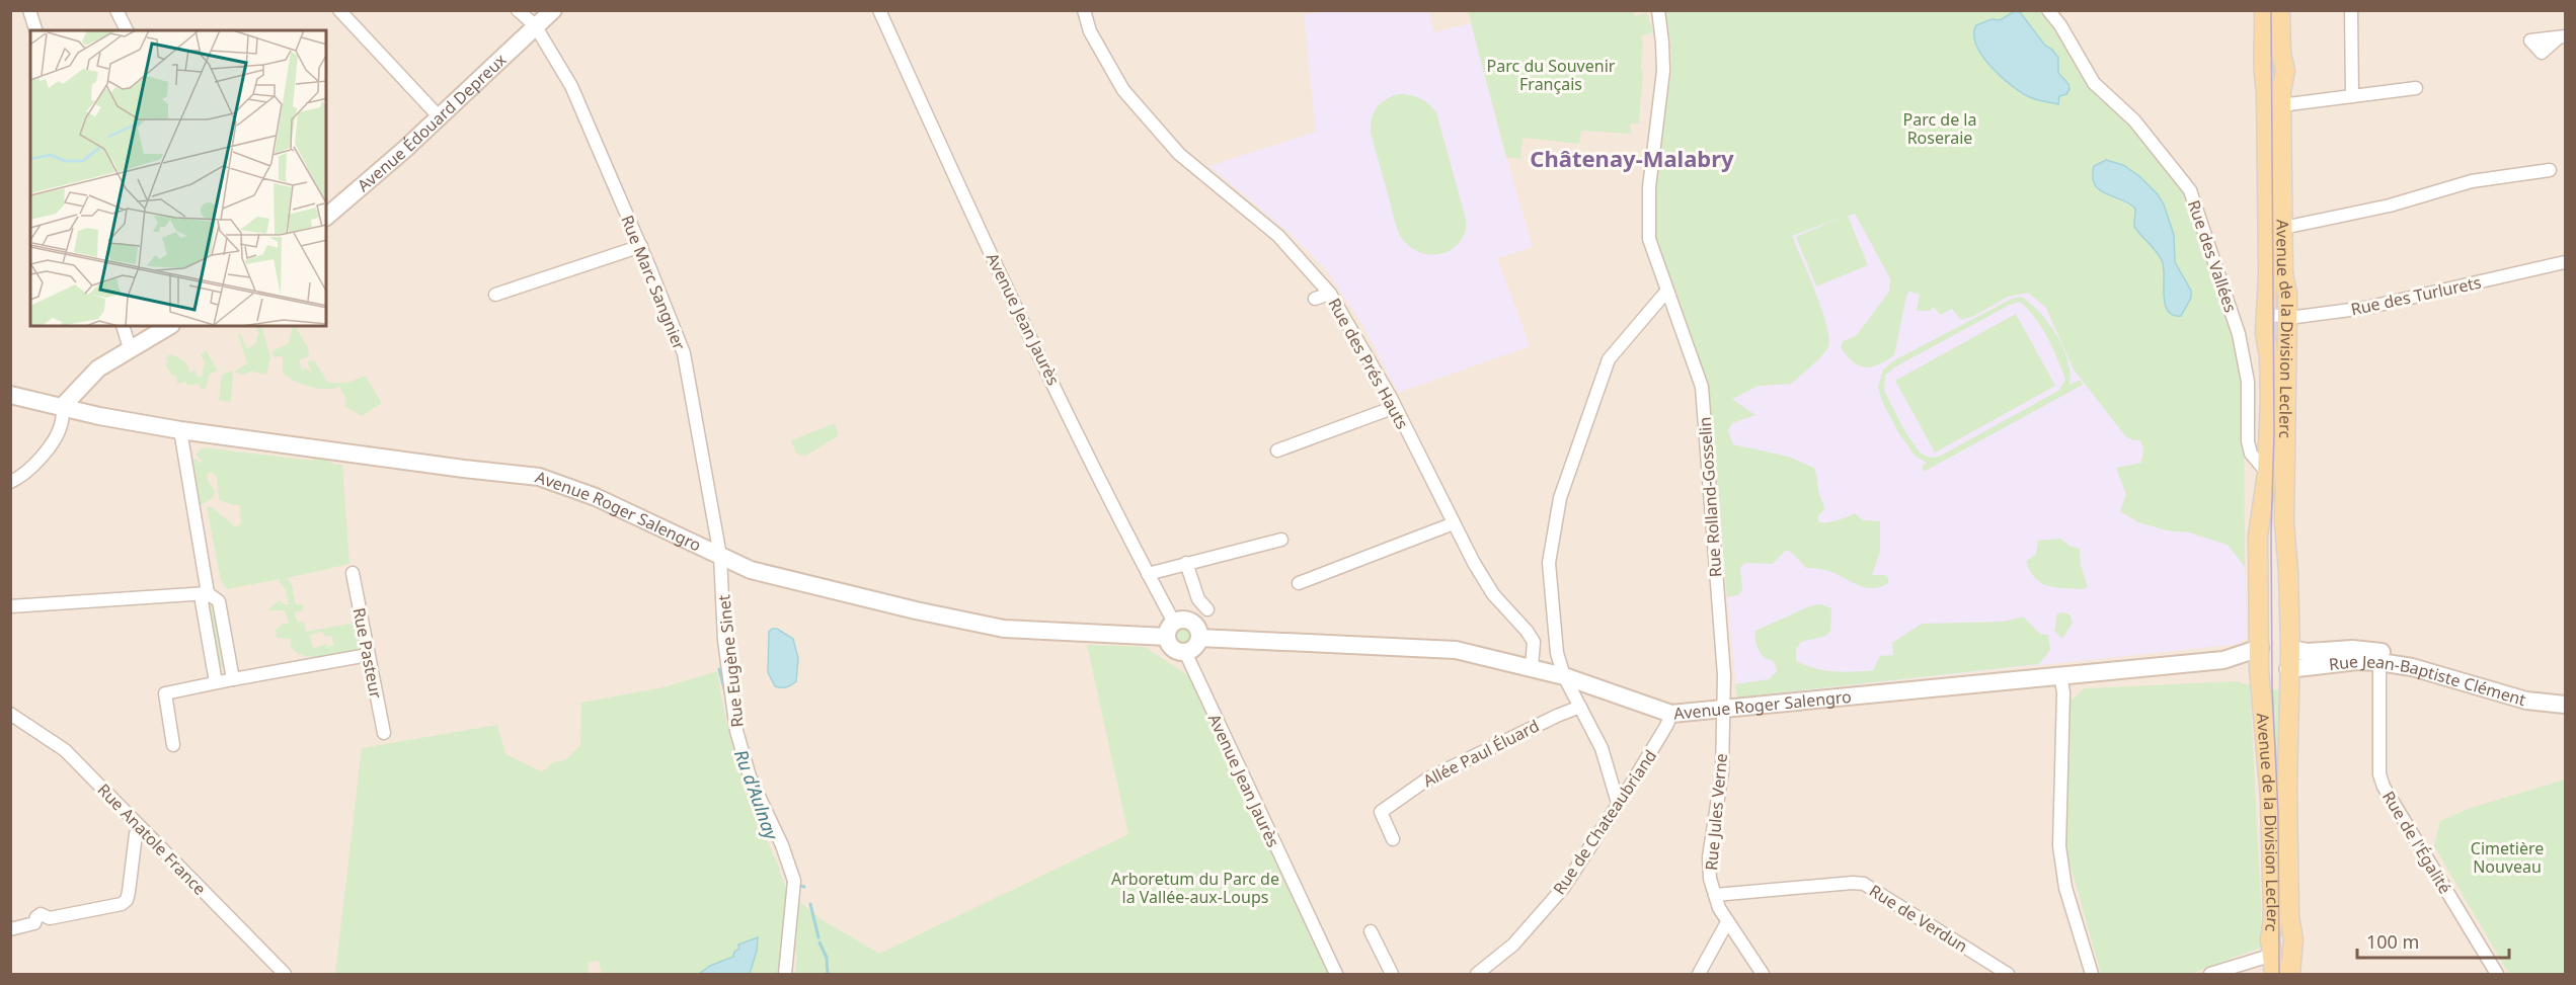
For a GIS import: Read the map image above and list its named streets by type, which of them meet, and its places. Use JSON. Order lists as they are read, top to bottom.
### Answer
{
  "streets": {
    "main road": [
      "Avenue Édouard Depreux",
      "Avenue de la Division Leclerc",
      "Avenue Roger Salengro",
      "Rue Jean-Baptiste Clément"
    ],
    "street": [
      "Rue des Vallées",
      "Rue Marc Sangnier",
      "Rue des Turlurets",
      "Avenue Jean Jaurès",
      "Rue des Prés Hauts",
      "Rue Rolland-Gosselin",
      "Rue Pasteur",
      "Rue Eugène Sinet",
      "Allée Paul Éluard",
      "Rue Jules Verne",
      "Rue de Chateaubriand",
      "Rue Anatole France",
      "Rue de l'Égalité",
      "Rue de Verdun"
    ]
  },
  "crossings": [
    ["Avenue Édouard Depreux", "Rue Marc Sangnier"],
    ["Rue des Vallées", "Avenue de la Division Leclerc"],
    ["Rue Marc Sangnier", "Avenue Roger Salengro"],
    ["Rue Marc Sangnier", "Rue Eugène Sinet"],
    ["Rue des Turlurets", "Avenue de la Division Leclerc"],
    ["Avenue Jean Jaurès", "Avenue Roger Salengro"],
    ["Avenue de la Division Leclerc", "Avenue Roger Salengro"],
    ["Avenue de la Division Leclerc", "Rue Jean-Baptiste Clément"],
    ["Rue des Prés Hauts", "Avenue Roger Salengro"],
    ["Rue Rolland-Gosselin", "Avenue Roger Salengro"],
    ["Rue Rolland-Gosselin", "Rue Jules Verne"],
    ["Avenue Roger Salengro", "Rue Eugène Sinet"],
    ["Avenue Roger Salengro", "Rue Jules Verne"],
    ["Avenue Roger Salengro", "Rue de Chateaubriand"],
    ["Rue Jean-Baptiste Clément", "Rue de l'Égalité"],
    ["Rue Jules Verne", "Rue de Verdun"]
  ],
  "districts": ["Châtenay-Malabry"],
  "water": ["Ru d'Aulnay"],
  "parks": [
    "Parc du Souvenir Français",
    "Parc de la Roseraie",
    "Cimetière Nouveau",
    "Arboretum du Parc de la Vallée-aux-Loups"
  ],
  "scale_bar": "100 m"
}
